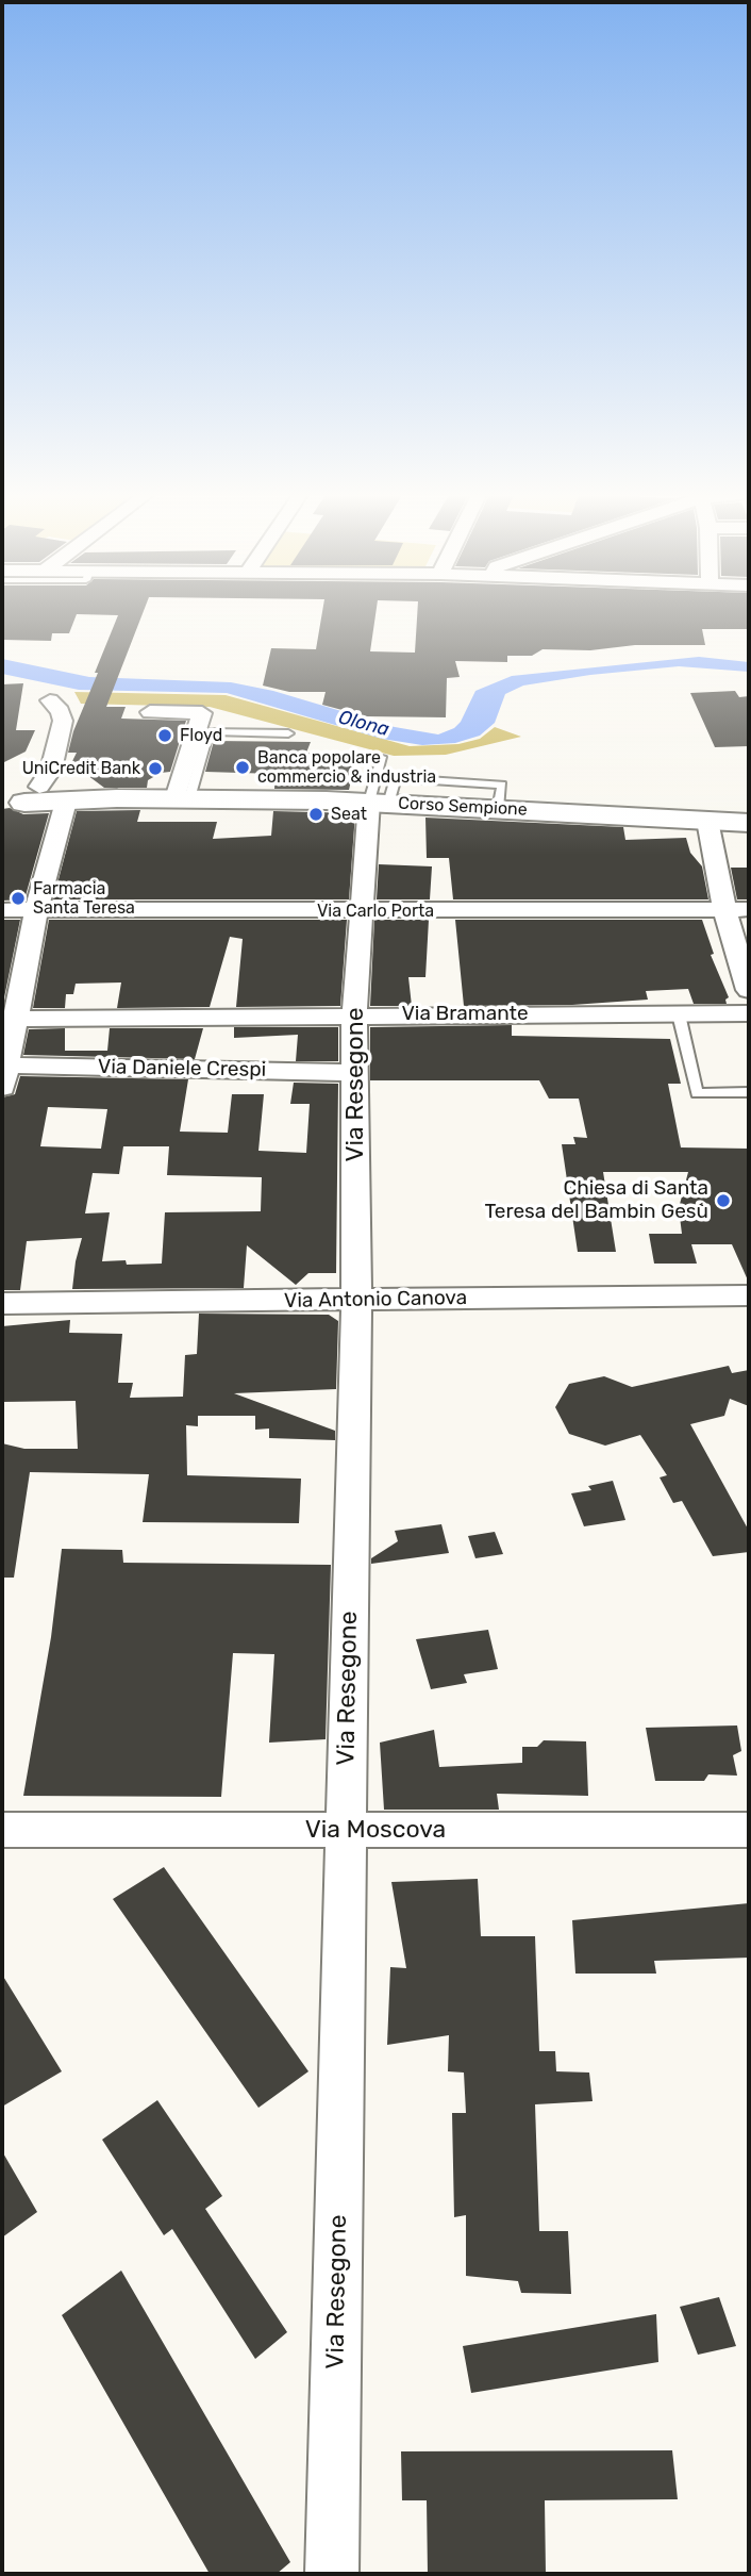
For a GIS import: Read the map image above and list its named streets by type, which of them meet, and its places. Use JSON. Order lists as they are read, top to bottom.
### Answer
{
  "streets": {
    "main road": ["Corso Sempione"],
    "street": [
      "Via Carlo Porta",
      "Via Bramante",
      "Via Daniele Crespi",
      "Via Resegone",
      "Via Antonio Canova",
      "Via Moscova"
    ]
  },
  "crossings": [
    ["Corso Sempione", "Via Resegone"],
    ["Via Carlo Porta", "Via Resegone"],
    ["Via Bramante", "Via Resegone"],
    ["Via Daniele Crespi", "Via Resegone"],
    ["Via Resegone", "Via Antonio Canova"],
    ["Via Resegone", "Via Moscova"]
  ],
  "water": ["Olona"],
  "places": [
    "Floyd",
    "Banca popolare commercio & industria",
    "UniCredit Bank",
    "Seat",
    "Farmacia Santa Teresa",
    "Chiesa di Santa Teresa del Bambin Gesù"
  ]
}
